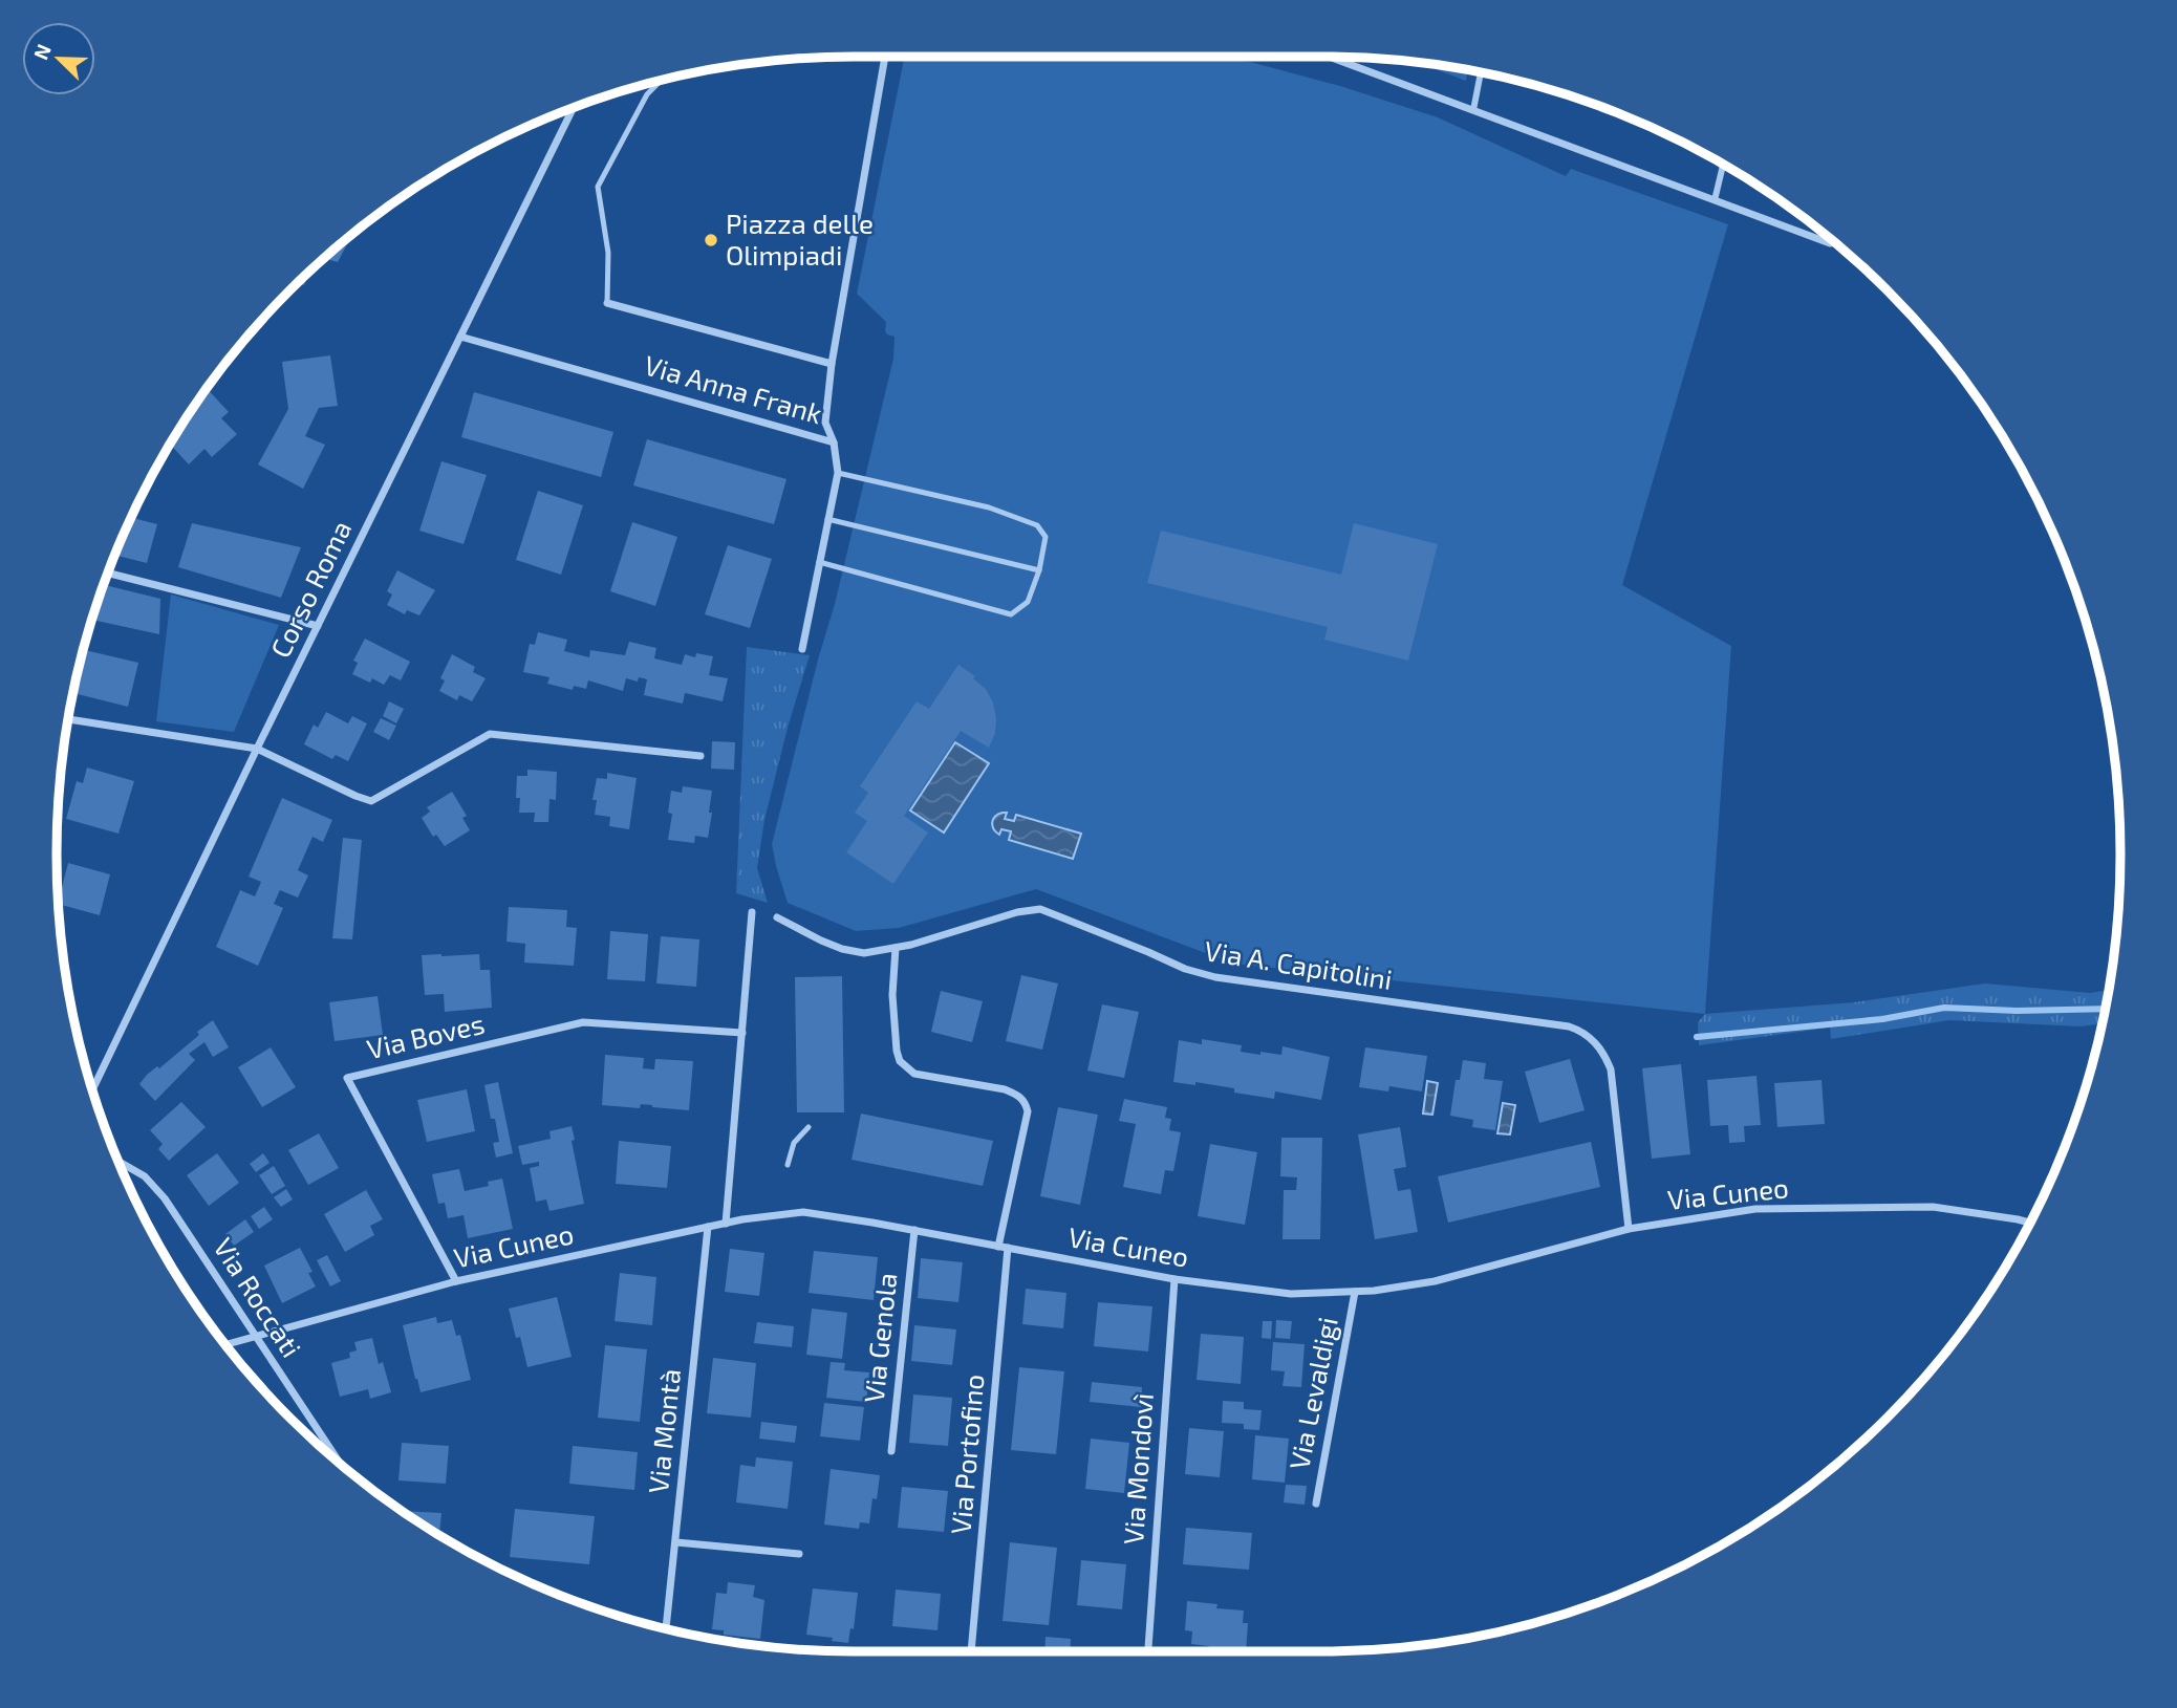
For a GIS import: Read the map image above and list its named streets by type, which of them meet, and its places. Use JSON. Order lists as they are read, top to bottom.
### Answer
{
  "streets": {
    "street": [
      "Via Anna Frank",
      "Corso Roma",
      "Via A. Capitolini",
      "Via Boves",
      "Via Cuneo",
      "Via Roccati",
      "Via Genola",
      "Via Levaldigi",
      "Via Montà",
      "Via Portofino",
      "Via Mondovì"
    ]
  },
  "crossings": [
    ["Via Anna Frank", "Corso Roma"],
    ["Via A. Capitolini", "Via Cuneo"],
    ["Via Boves", "Via Cuneo"],
    ["Via Cuneo", "Via Roccati"],
    ["Via Cuneo", "Via Genola"],
    ["Via Cuneo", "Via Levaldigi"],
    ["Via Cuneo", "Via Montà"],
    ["Via Cuneo", "Via Portofino"],
    ["Via Cuneo", "Via Mondovì"]
  ],
  "places": ["Piazza delle Olimpiadi"],
  "north": "top left"
}
